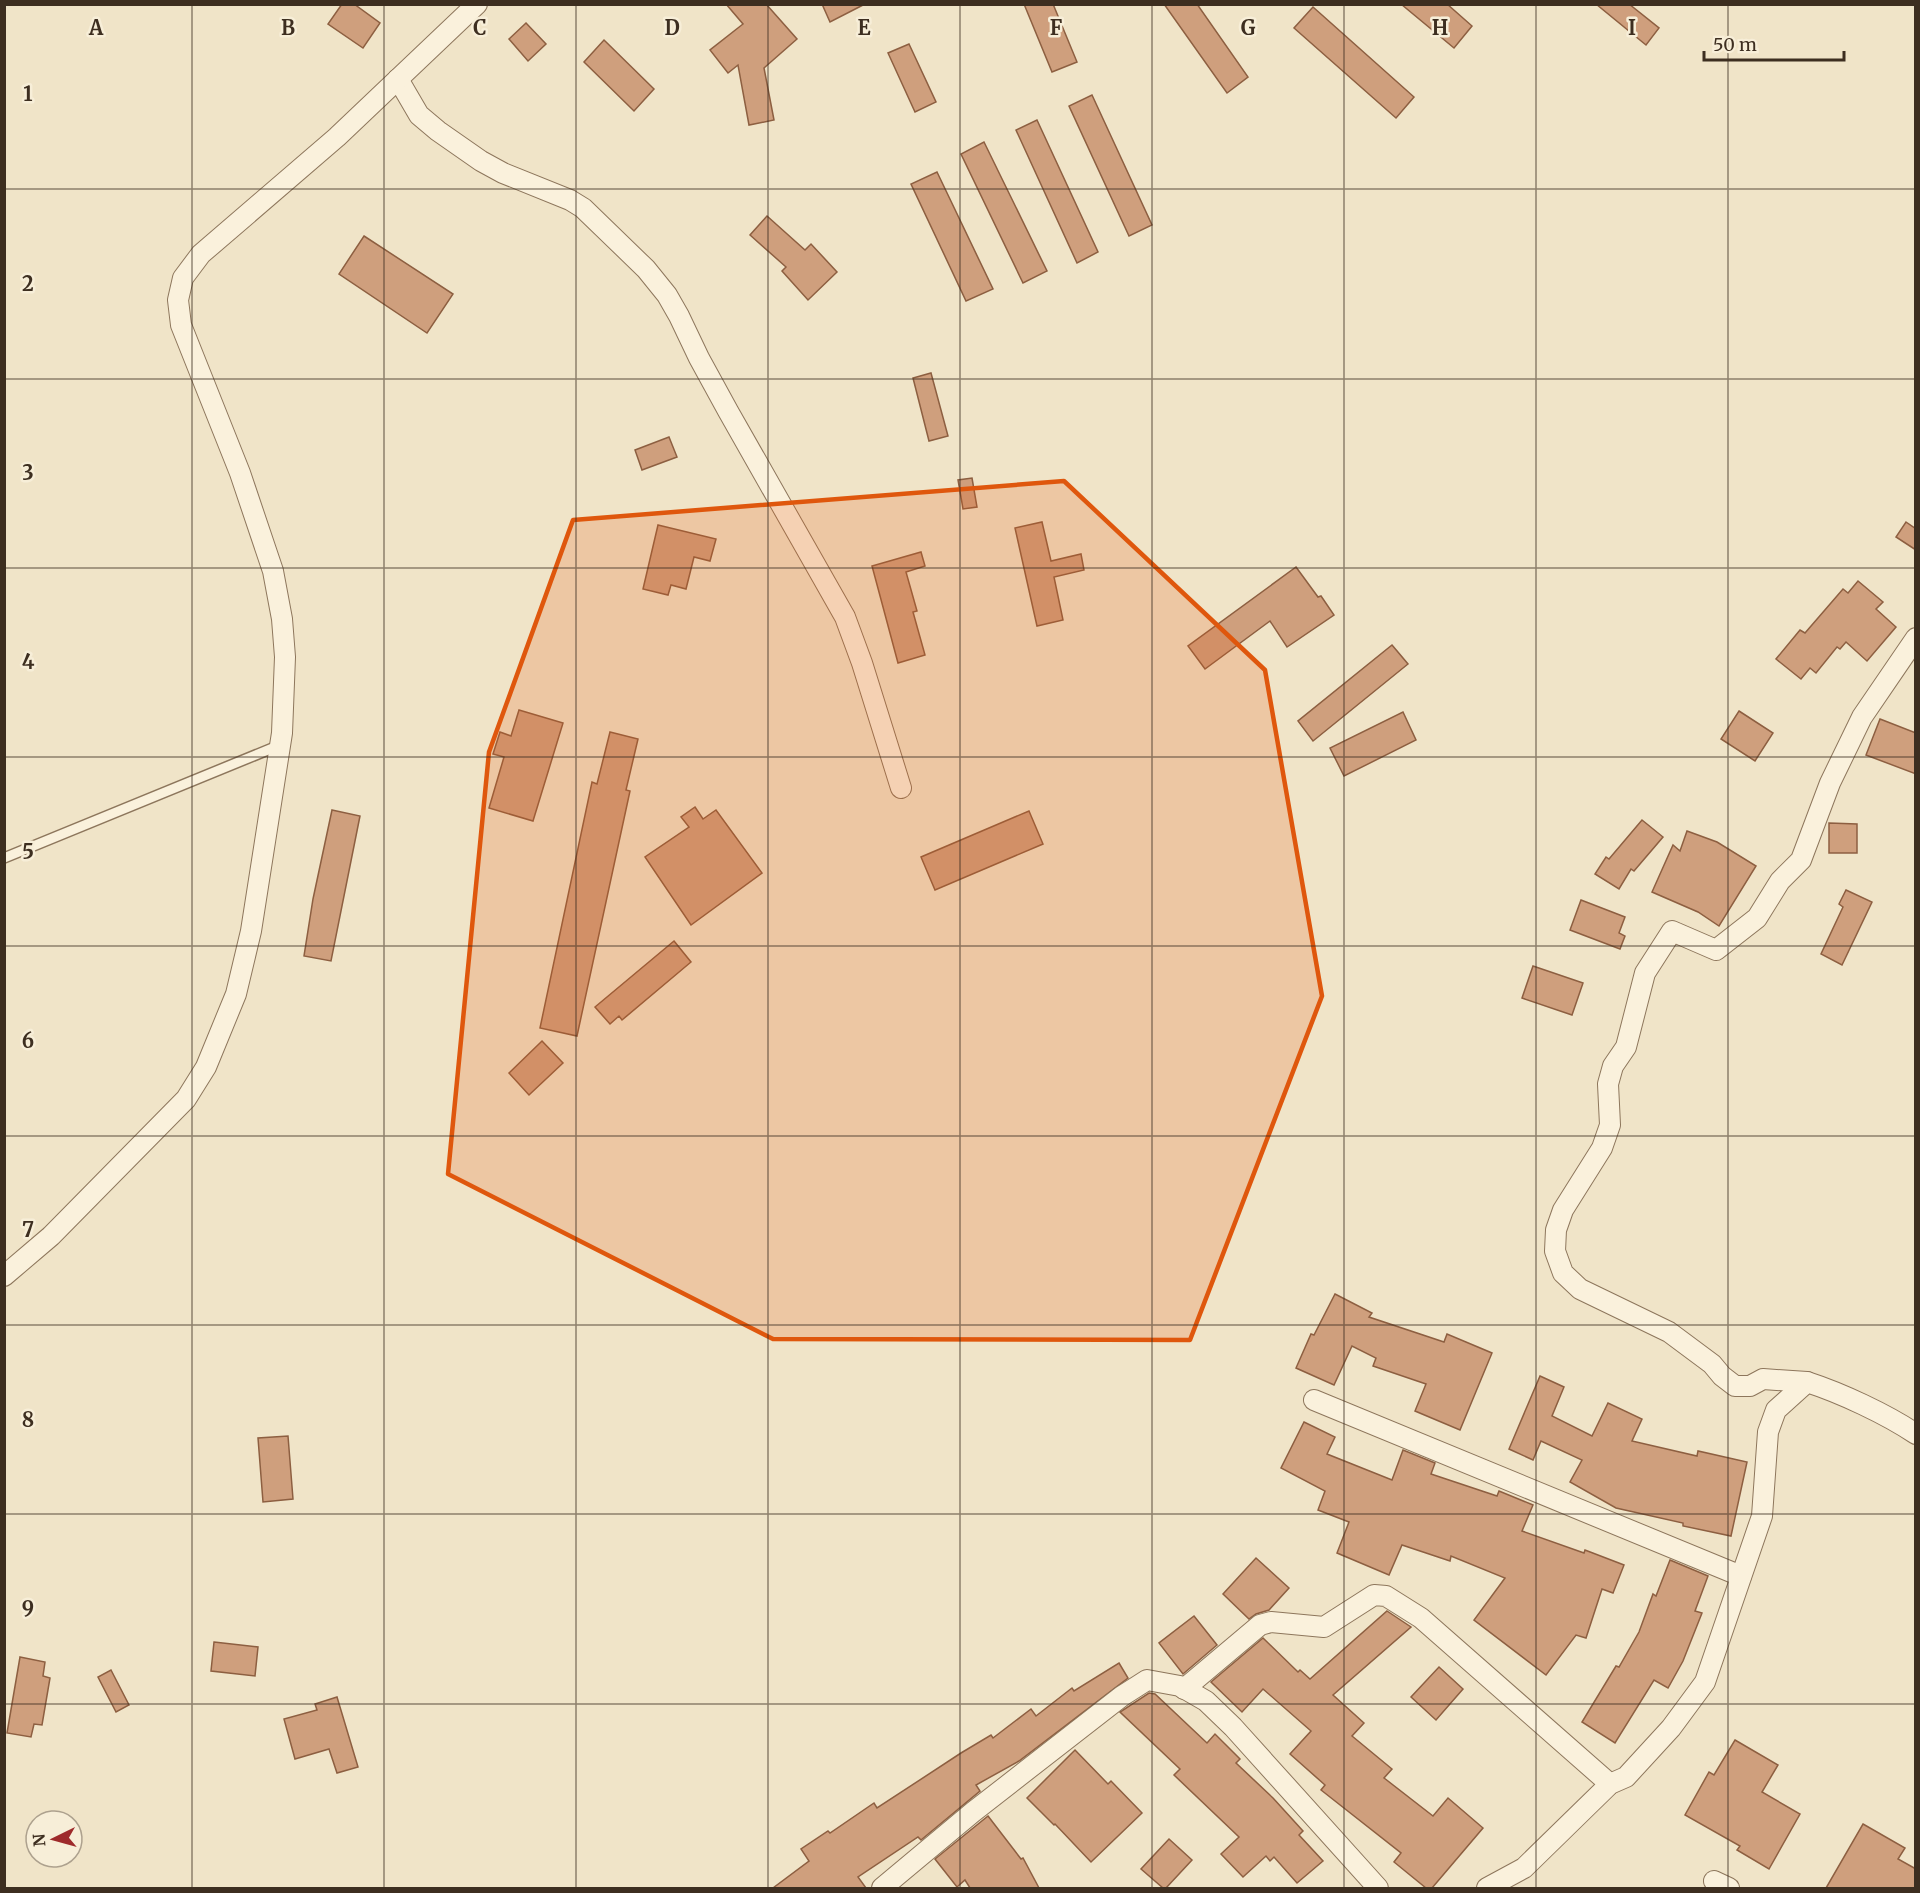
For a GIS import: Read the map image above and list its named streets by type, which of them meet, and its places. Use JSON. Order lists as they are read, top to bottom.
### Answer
{
  "scale_bar": "50 m",
  "north": "left",
  "grid": {
    "columns": [
      "A",
      "B",
      "C",
      "D",
      "E",
      "F",
      "G",
      "H",
      "I"
    ],
    "rows": [
      "1",
      "2",
      "3",
      "4",
      "5",
      "6",
      "7",
      "8",
      "9"
    ]
  }
}
